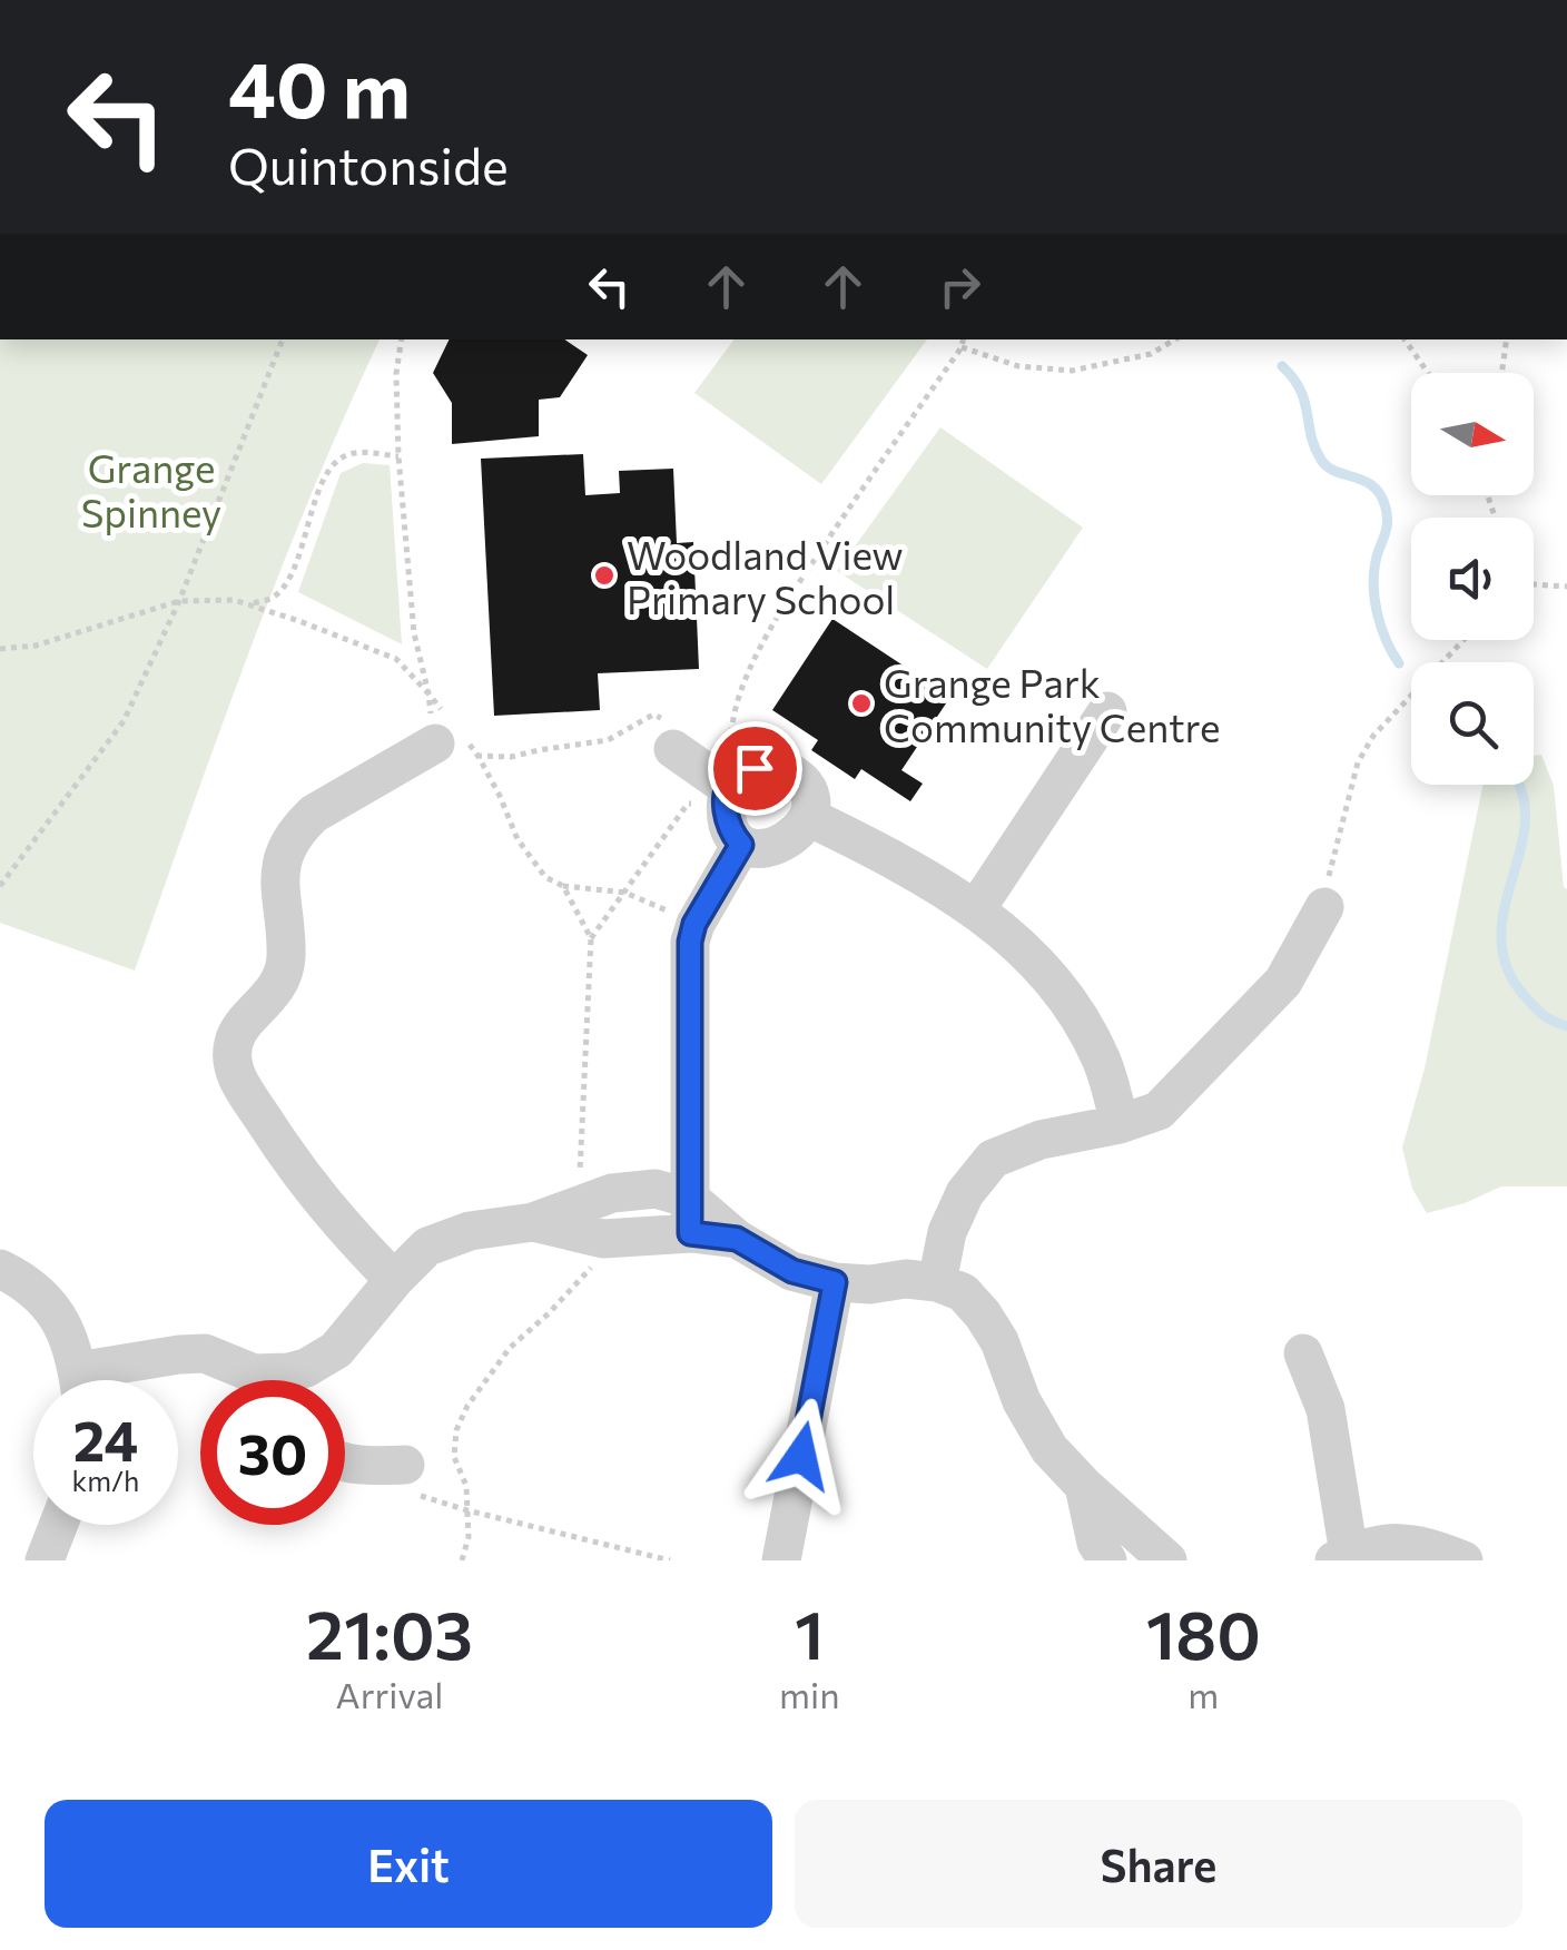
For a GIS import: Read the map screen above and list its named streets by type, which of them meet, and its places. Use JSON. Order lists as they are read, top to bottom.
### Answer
{
  "parks": ["Grange Spinney"],
  "places": ["Woodland View Primary School", "Grange Park Community Centre"],
  "north": "right",
  "page": {
    "turn": ["40 m", "Quintonside"],
    "speed": "24 km/h",
    "limit": "30",
    "eta": [
      "21:03",
      "Arrival",
      "1",
      "min",
      "180",
      "m"
    ],
    "buttons": ["Exit", "Share"]
  }
}
